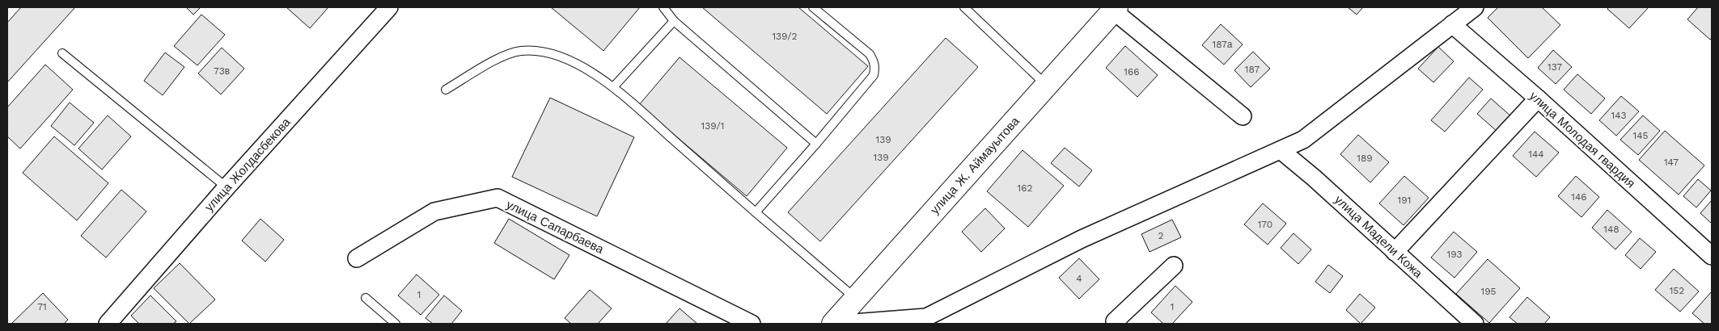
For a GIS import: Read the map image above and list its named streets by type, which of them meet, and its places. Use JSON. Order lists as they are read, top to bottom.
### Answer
{
  "streets": {
    "street": [
      "улица Молодая гвардия",
      "улица Жолдасбекова",
      "улица Ж. Аймауытова",
      "улица Сапарбаева",
      "улица Мадели Кожа"
    ]
  },
  "house_numbers": [
    "139/2",
    "187а",
    "137",
    "187",
    "73в",
    "166",
    "143",
    "139/1",
    "145",
    "139",
    "144",
    "139",
    "189",
    "147",
    "162",
    "146",
    "191",
    "170",
    "148",
    "2",
    "193",
    "4",
    "152",
    "195",
    "1",
    "71",
    "1"
  ]
}
